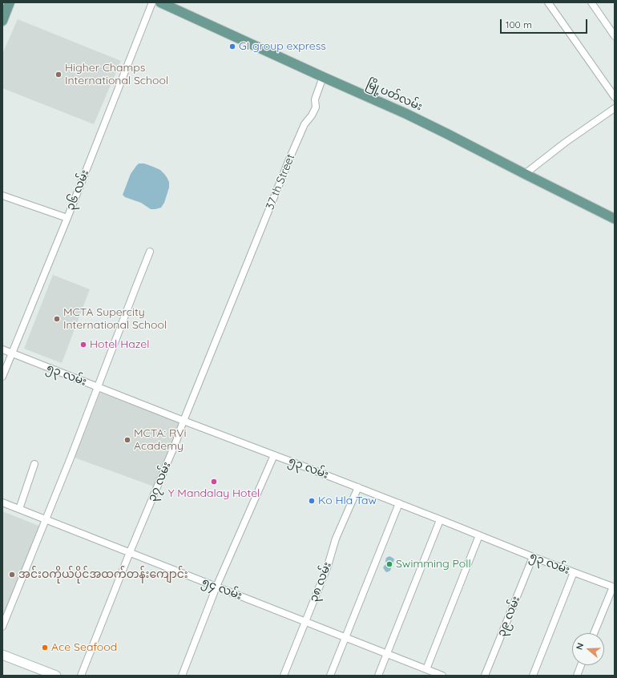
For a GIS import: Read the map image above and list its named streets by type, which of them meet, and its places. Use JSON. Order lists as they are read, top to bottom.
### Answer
{
  "streets": {
    "main road": ["မြို့ပတ်လမ်း"],
    "street": [
      "37 th Street",
      "၃၆ လမ်း",
      "၅၃ လမ်း",
      "၃၇ လမ်း",
      "၃၈ လမ်း",
      "၅၄ လမ်း",
      "၃၉ လမ်း"
    ]
  },
  "crossings": [
    ["မြို့ပတ်လမ်း", "37 th Street"],
    ["37 th Street", "၃၇ လမ်း"],
    ["၃၆ လမ်း", "၅၃ လမ်း"],
    ["၅၃ လမ်း", "၃၇ လမ်း"],
    ["၅၃ လမ်း", "၃၈ လမ်း"],
    ["၅၃ လမ်း", "၃၉ လမ်း"],
    ["၃၇ လမ်း", "၅၄ လမ်း"],
    ["၃၈ လမ်း", "၅၄ လမ်း"]
  ],
  "places": [
    "GI group express",
    "Higher Champs International School",
    "MCTA Supercity International School",
    "Hotel Hazel",
    "MCTA: RVi Academy",
    "Y Mandalay Hotel",
    "Ko Hla Taw",
    "Swimming Poll",
    "အင်းဝကိုယ်ပိုင်အထက်တန်းကျောင်း",
    "Ace Seafood"
  ],
  "scale_bar": "100 m",
  "north": "left"
}
